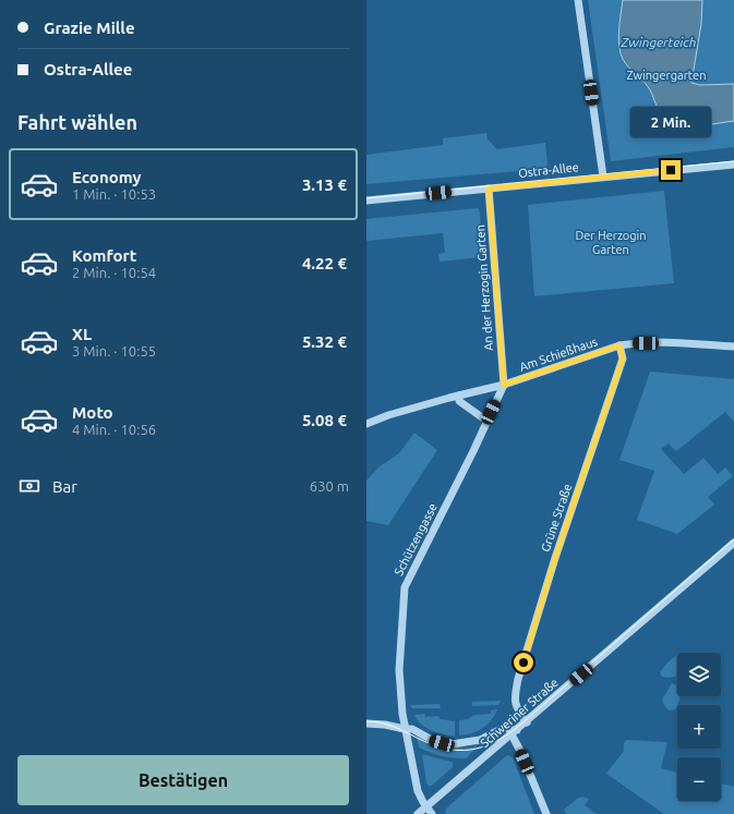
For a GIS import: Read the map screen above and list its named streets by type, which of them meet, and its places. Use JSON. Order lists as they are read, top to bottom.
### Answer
{
  "streets": {
    "street": [
      "Ostra-Allee",
      "An der Herzogin Garten",
      "Am Schießhaus",
      "Grüne Straße",
      "Schützengasse",
      "Schweriner Straße"
    ]
  },
  "crossings": [
    ["Ostra-Allee", "An der Herzogin Garten"],
    ["An der Herzogin Garten", "Am Schießhaus"],
    ["Am Schießhaus", "Grüne Straße"],
    ["Grüne Straße", "Schweriner Straße"],
    ["Schützengasse", "Schweriner Straße"]
  ],
  "water": ["Zwingerteich"],
  "parks": ["Zwingergarten", "Der Herzogin Garten"],
  "page": {
    "banner": ["Grazie Mille", "Ostra-Allee"],
    "heading": "Fahrt wählen",
    "bubble": "2 Min.",
    "list": [
      {
        "name": "Economy",
        "note": "1 Min. · 10:53",
        "value": "3.13 €"
      },
      {
        "name": "Komfort",
        "note": "2 Min. · 10:54",
        "value": "4.22 €"
      },
      {
        "name": "XL",
        "note": "3 Min. · 10:55",
        "value": "5.32 €"
      },
      {
        "name": "Moto",
        "note": "4 Min. · 10:56",
        "value": "5.08 €"
      }
    ],
    "pay": ["Bar", "630 m"],
    "map_buttons": ["+", "−"],
    "buttons": "Bestätigen"
  }
}
